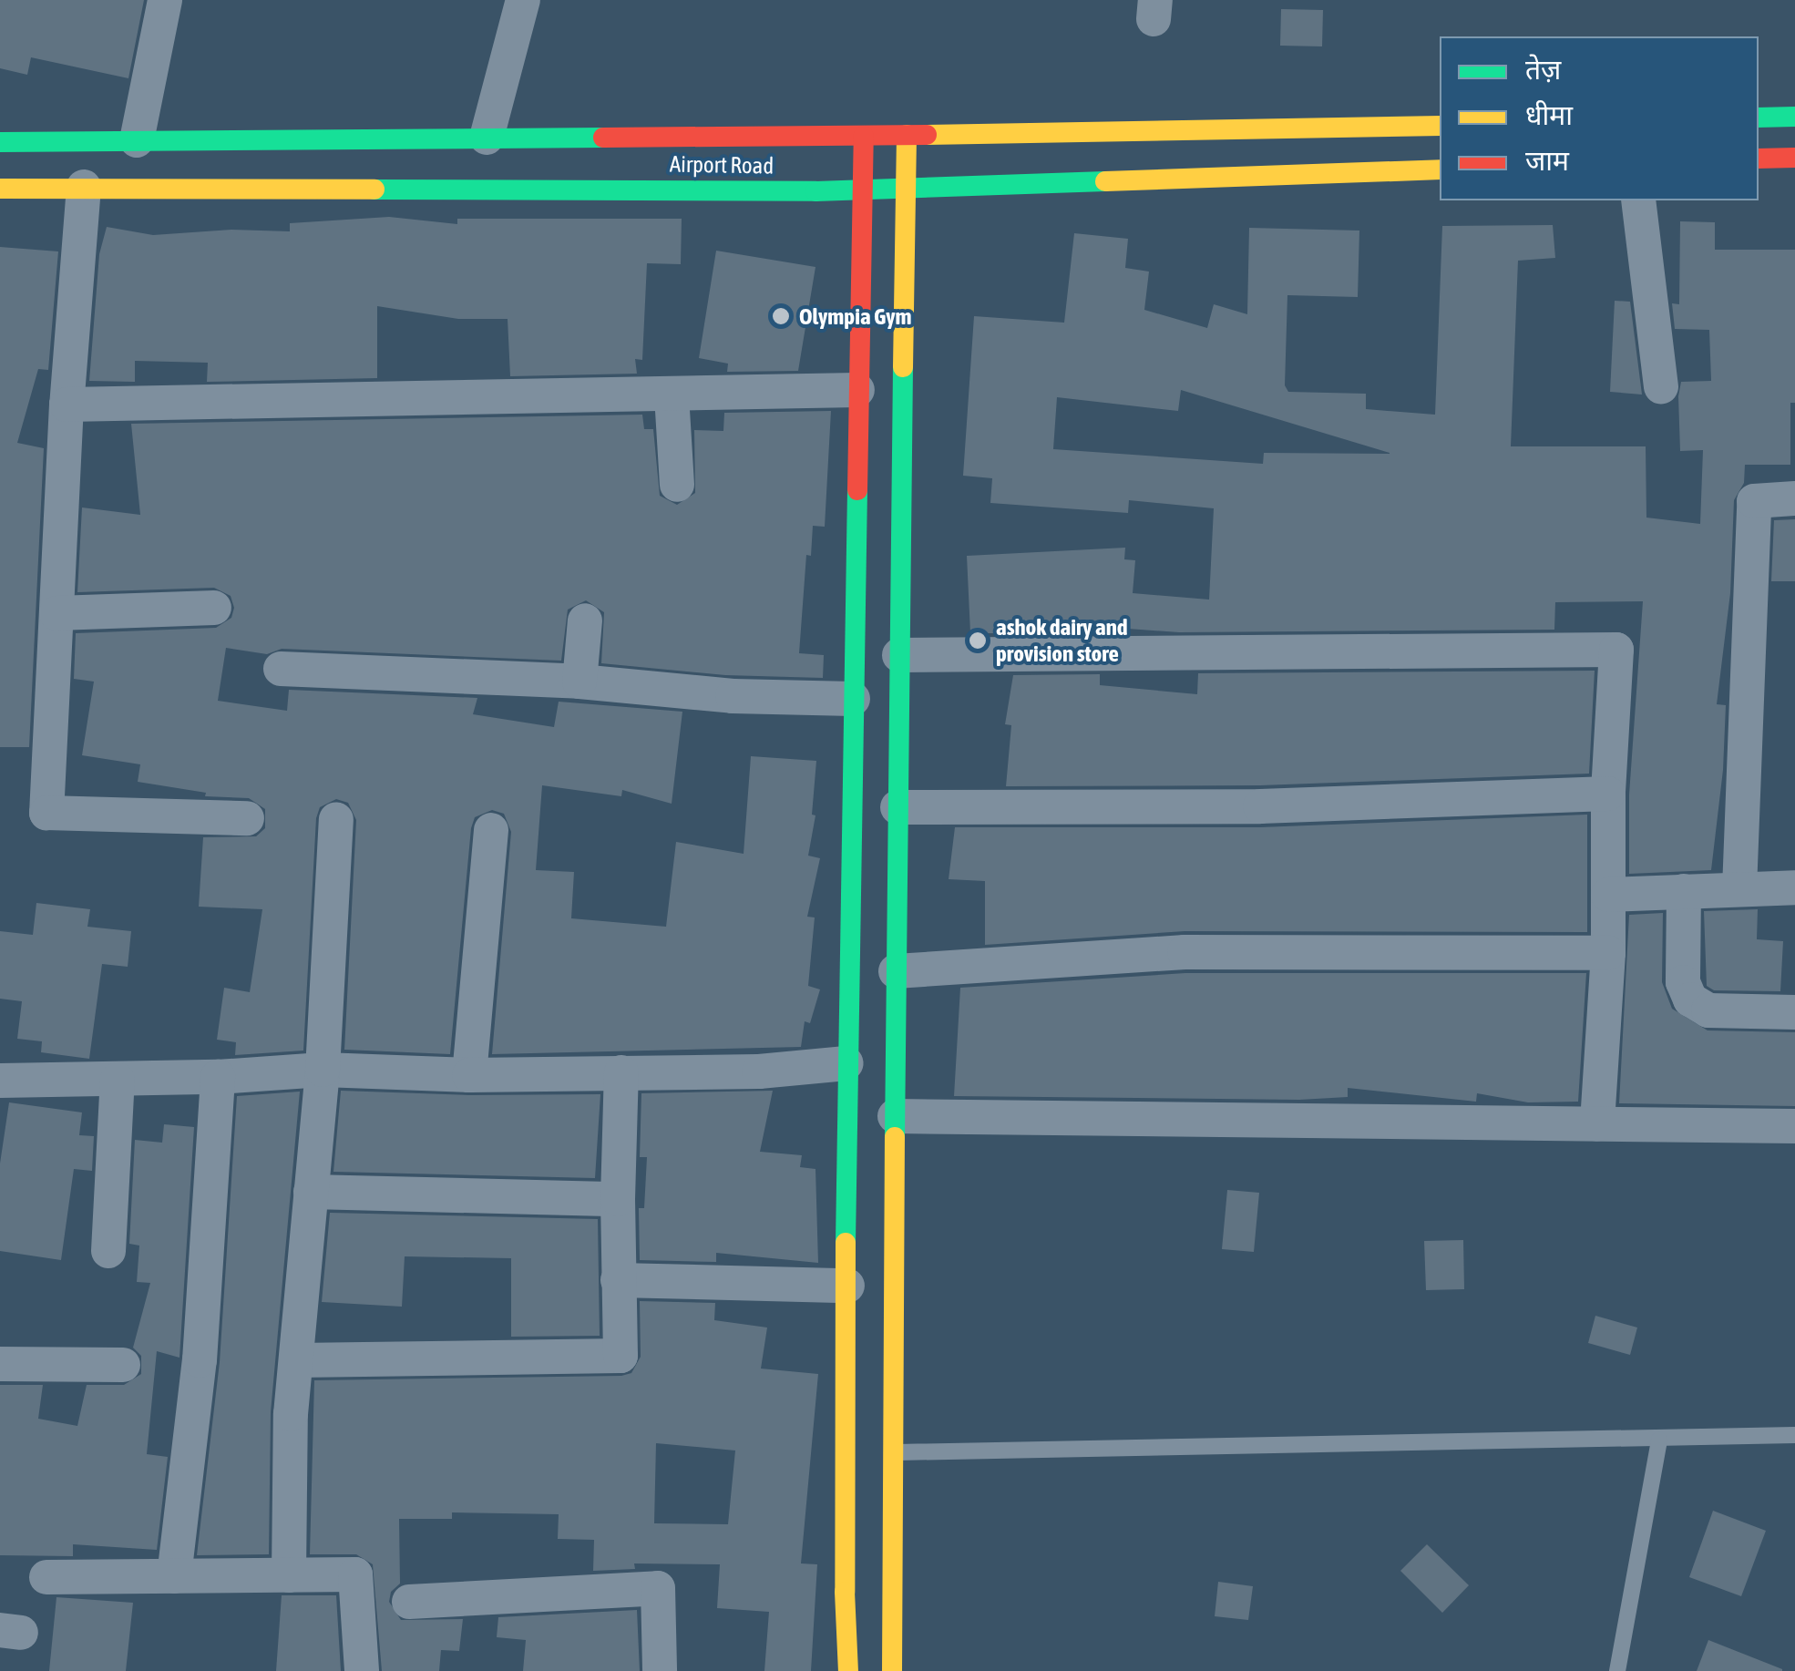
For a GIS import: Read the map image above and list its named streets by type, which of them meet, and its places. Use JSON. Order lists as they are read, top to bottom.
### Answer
{
  "streets": {
    "main road": ["Airport Road"]
  },
  "places": ["Olympia Gym", "ashok dairy and provision store"],
  "legend": ["तेज़", "धीमा", "जाम"]
}
